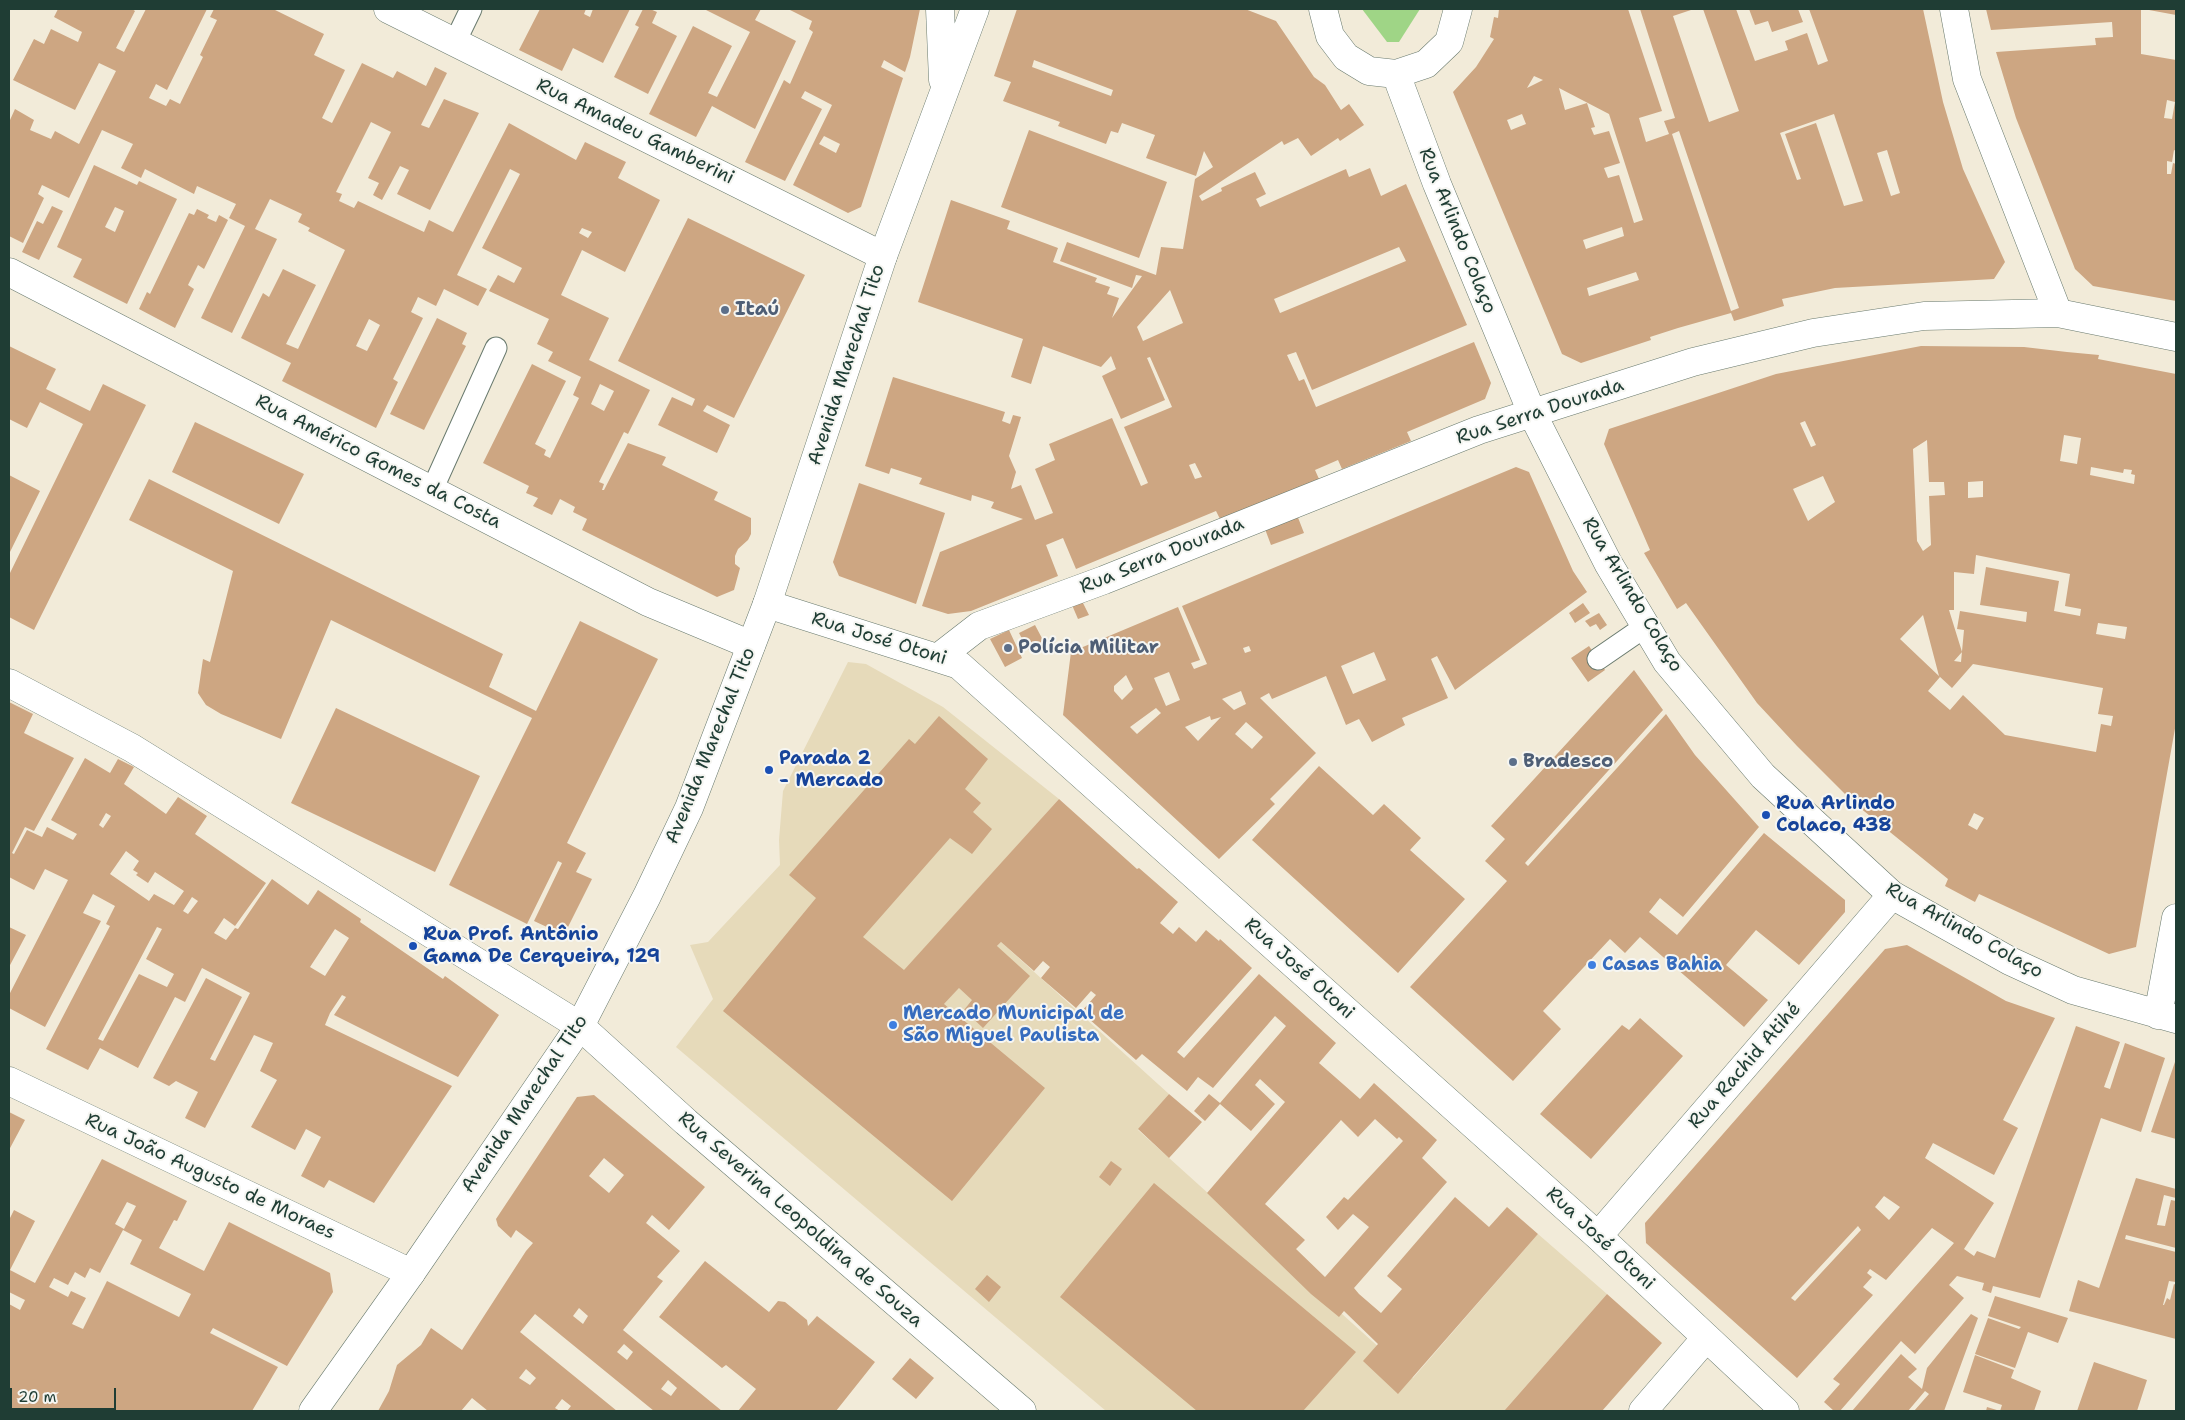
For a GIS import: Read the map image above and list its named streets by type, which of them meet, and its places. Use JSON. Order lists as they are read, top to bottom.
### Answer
{
  "streets": {
    "street": [
      "Rua Amadeu Gamberini",
      "Rua Arlindo Colaço",
      "Avenida Marechal Tito",
      "Rua Serra Dourada",
      "Rua Américo Gomes da Costa",
      "Rua José Otoni",
      "Rua Rachid Atihé",
      "Rua João Augusto de Moraes",
      "Rua Severina Leopoldina de Souza"
    ]
  },
  "crossings": [
    ["Rua Amadeu Gamberini", "Avenida Marechal Tito"],
    ["Rua Arlindo Colaço", "Rua Serra Dourada"],
    ["Rua Arlindo Colaço", "Rua Rachid Atihé"],
    ["Avenida Marechal Tito", "Rua Américo Gomes da Costa"],
    ["Avenida Marechal Tito", "Rua José Otoni"],
    ["Avenida Marechal Tito", "Rua João Augusto de Moraes"],
    ["Avenida Marechal Tito", "Rua Severina Leopoldina de Souza"],
    ["Rua Serra Dourada", "Rua José Otoni"],
    ["Rua José Otoni", "Rua Rachid Atihé"]
  ],
  "places": [
    "Itaú",
    "Polícia Militar",
    "Bradesco",
    "Parada 2 - Mercado",
    "Rua Arlindo Colaco, 438",
    "Rua Prof. Antônio Gama De Cerqueira, 129",
    "Casas Bahia",
    "Mercado Municipal de São Miguel Paulista"
  ],
  "scale_bar": "20 m"
}
